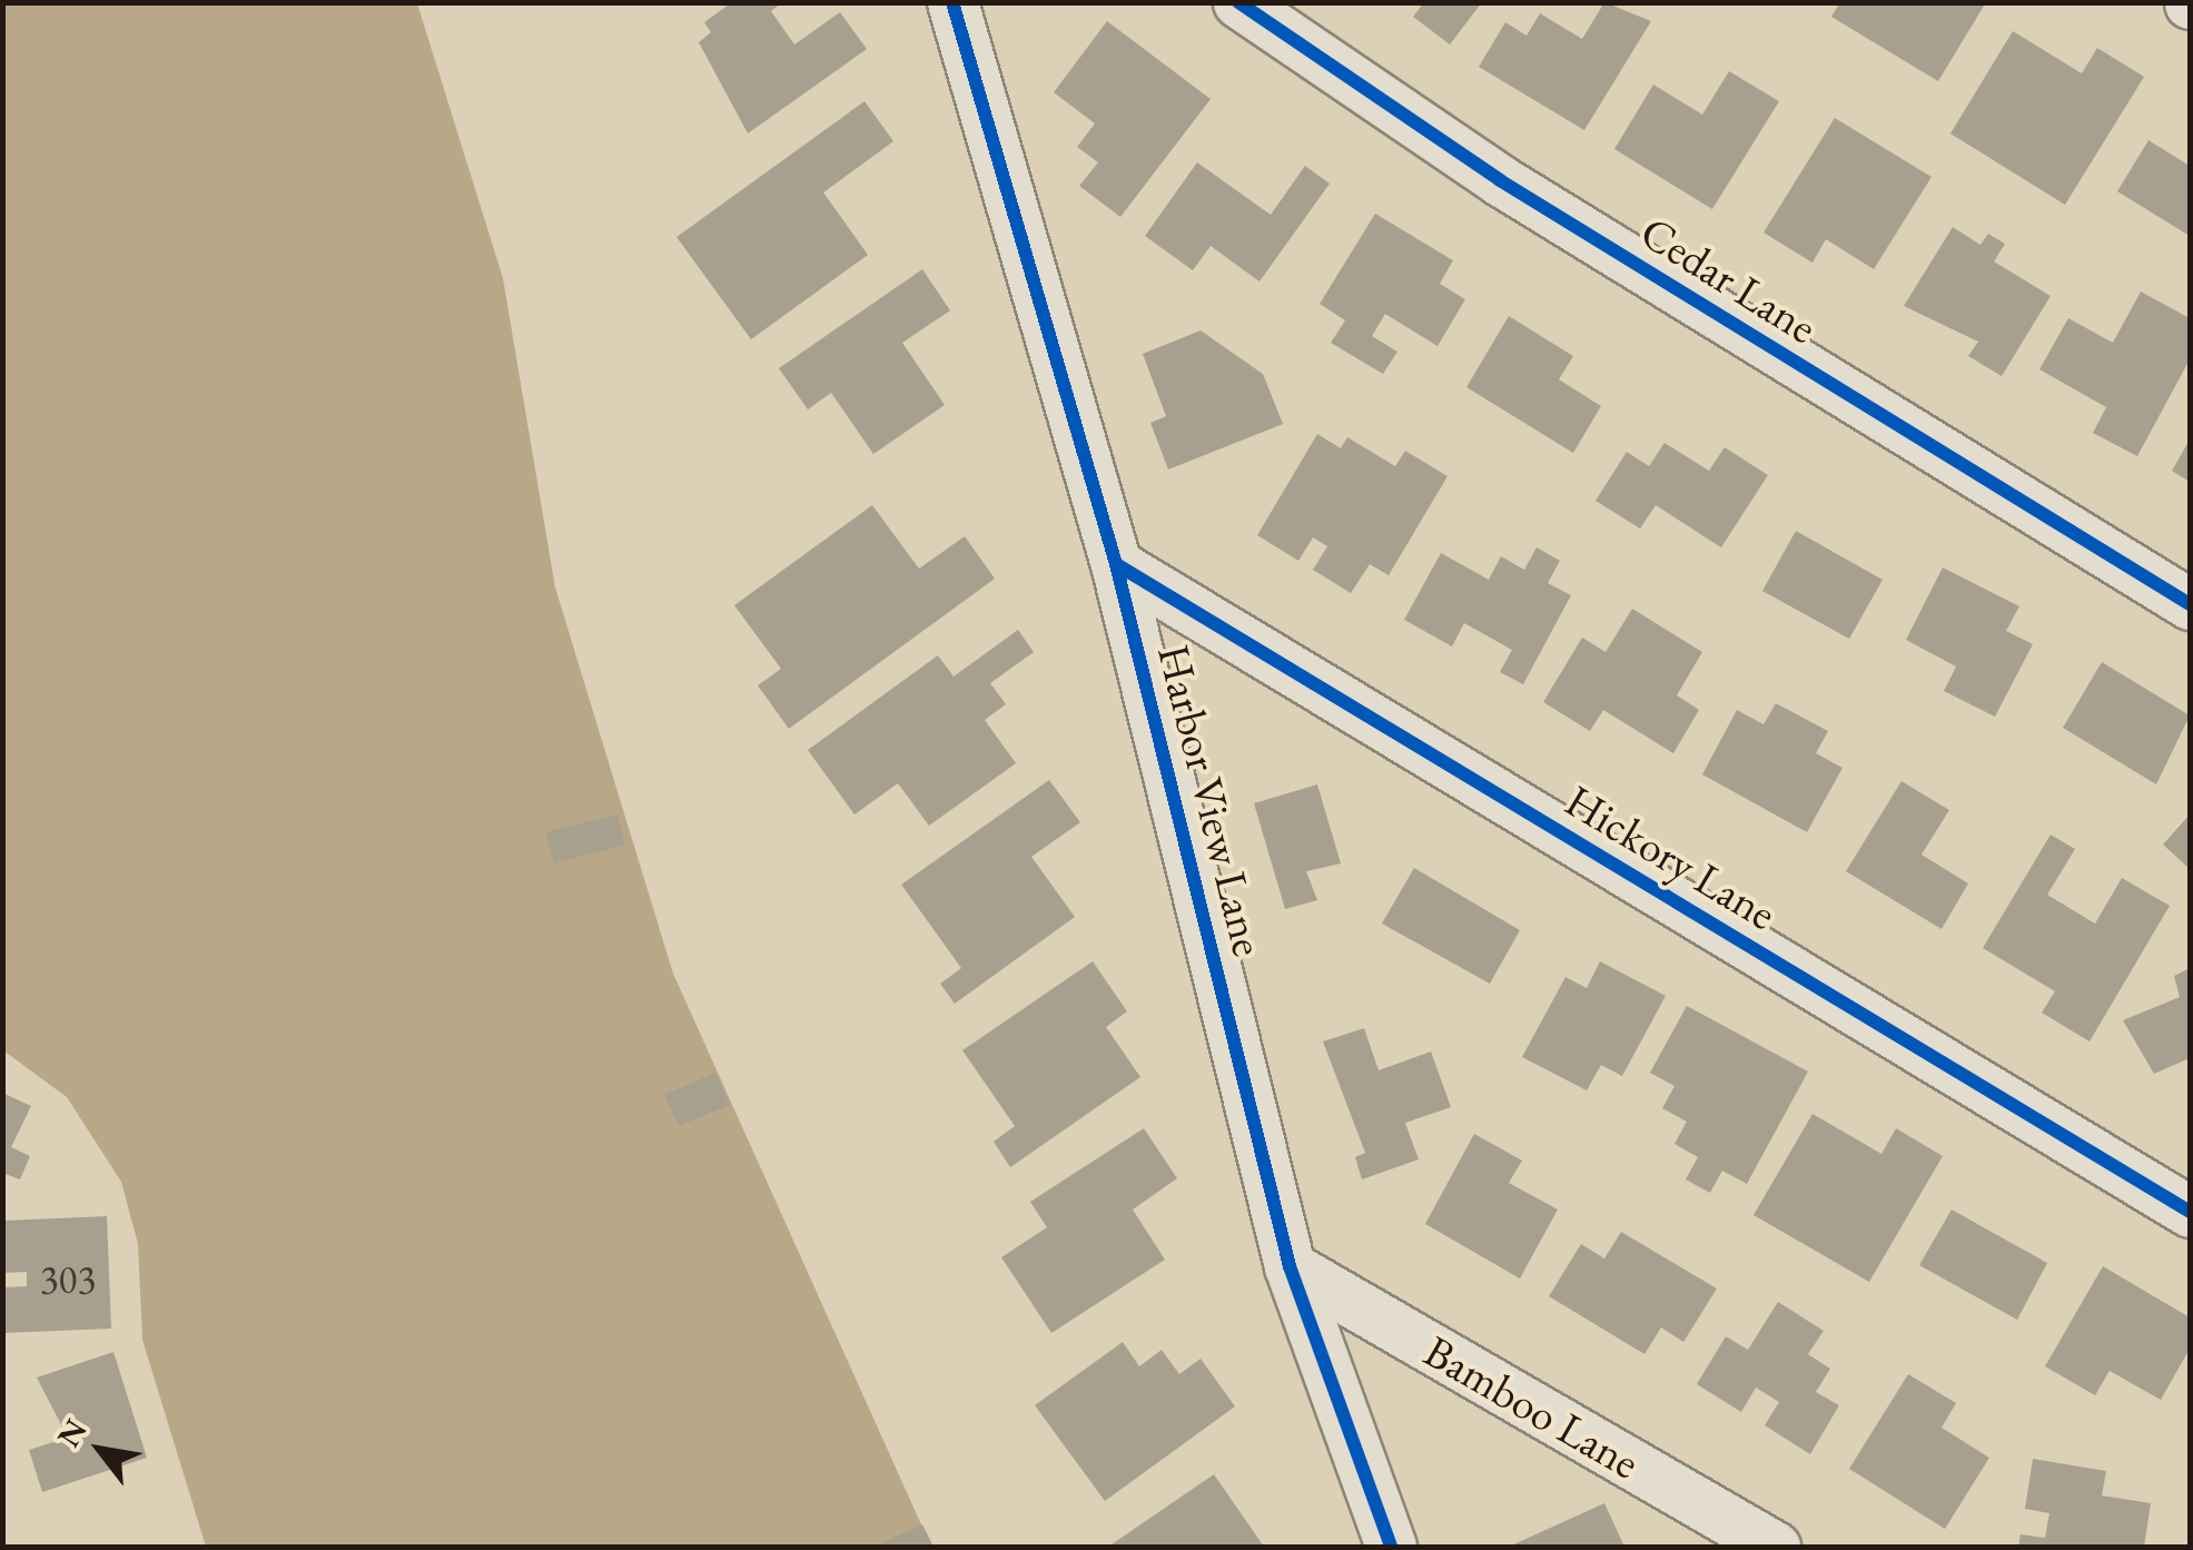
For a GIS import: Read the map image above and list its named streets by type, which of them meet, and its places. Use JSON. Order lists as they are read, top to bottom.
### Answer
{
  "streets": {
    "street": [
      "Cedar Lane",
      "Harbor View Lane",
      "Hickory Lane",
      "Bamboo Lane"
    ]
  },
  "crossings": [
    ["Harbor View Lane", "Hickory Lane"],
    ["Harbor View Lane", "Bamboo Lane"]
  ],
  "house_numbers": ["303"],
  "north": "top left"
}
